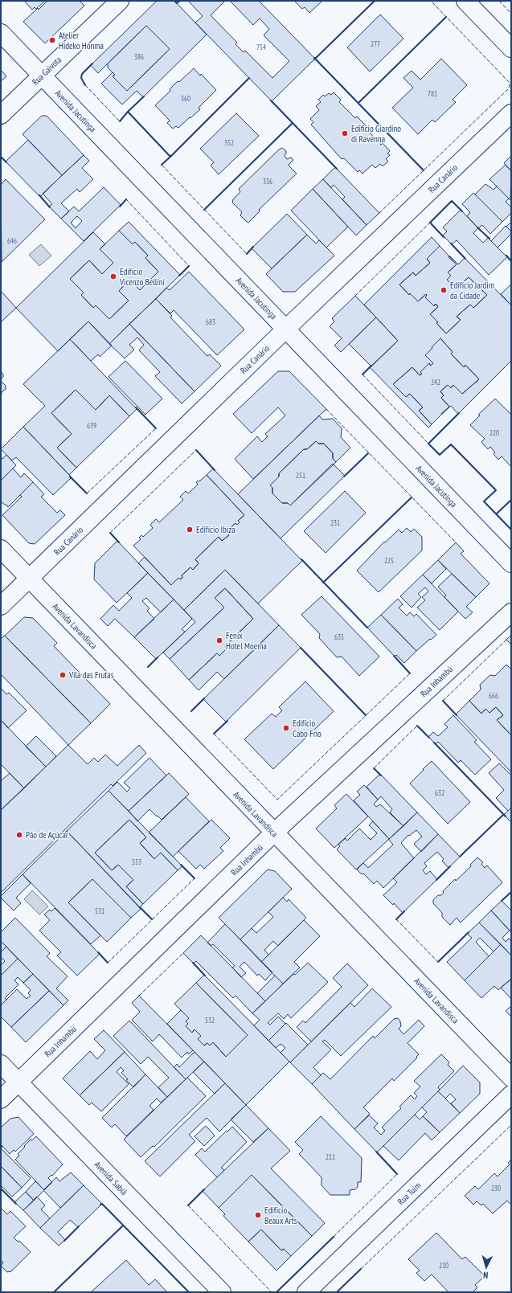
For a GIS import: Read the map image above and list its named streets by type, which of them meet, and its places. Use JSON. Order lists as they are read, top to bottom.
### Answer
{
  "streets": {
    "street": [
      "Rua Gaivota",
      "Avenida Jacutinga",
      "Rua Canário",
      "Avenida Lavandisca",
      "Rua Inhambú",
      "Avenida Sabiá",
      "Rua Tuim"
    ]
  },
  "crossings": [
    ["Rua Gaivota", "Avenida Jacutinga"],
    ["Avenida Jacutinga", "Rua Canário"],
    ["Rua Canário", "Avenida Lavandisca"],
    ["Avenida Lavandisca", "Rua Inhambú"],
    ["Rua Inhambú", "Avenida Sabiá"]
  ],
  "places": [
    "Atelier Hideko Honma",
    "Edificio Giardino di Ravenna",
    "Edifício Vicenzo Bellini",
    "Edifício Jardim da Cidade",
    "Edifício Ibiza",
    "Fenix Hotel Moema",
    "Vila das Frutas",
    "Edifício Cabo Frio",
    "Pão de Açúcar",
    "Edifício Beaux Arts"
  ],
  "house_numbers": [
    "277",
    "754",
    "386",
    "781",
    "360",
    "352",
    "336",
    "646",
    "683",
    "242",
    "639",
    "220",
    "251",
    "231",
    "225",
    "635",
    "666",
    "632",
    "553",
    "531",
    "532",
    "211",
    "230",
    "210"
  ],
  "north": "bottom"
}
